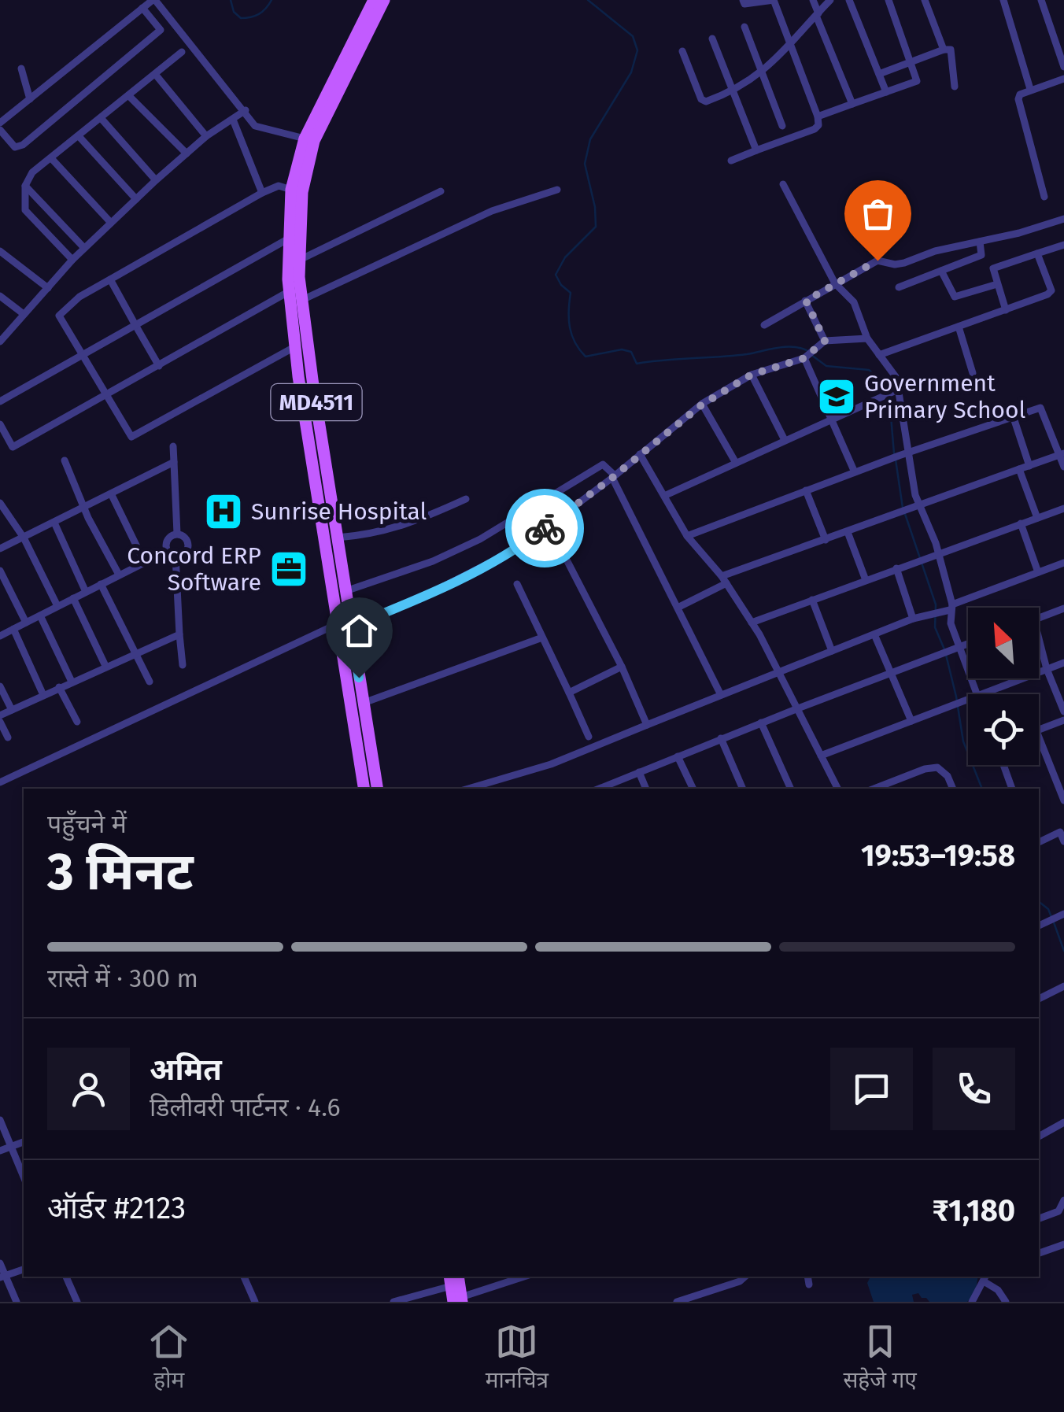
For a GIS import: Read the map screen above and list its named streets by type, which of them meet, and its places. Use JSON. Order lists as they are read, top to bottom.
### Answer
{
  "streets": {
    "main road": ["MD4511"]
  },
  "places": {
    "school or university": ["Government Primary School"],
    "hospital": ["Sunrise Hospital"],
    "office": ["Concord ERP Software"]
  },
  "north": "top left",
  "page": {
    "heading": ["3 मिनट", "पहुँचने में", "19:53–19:58"],
    "panel": [
      "अमित",
      "डिलीवरी पार्टनर · 4.6",
      "ऑर्डर #2123",
      "₹1,180"
    ],
    "bar": "रास्ते में · 300 m",
    "tabs": ["होम", "मानचित्र", "सहेजे गए"]
  }
}
